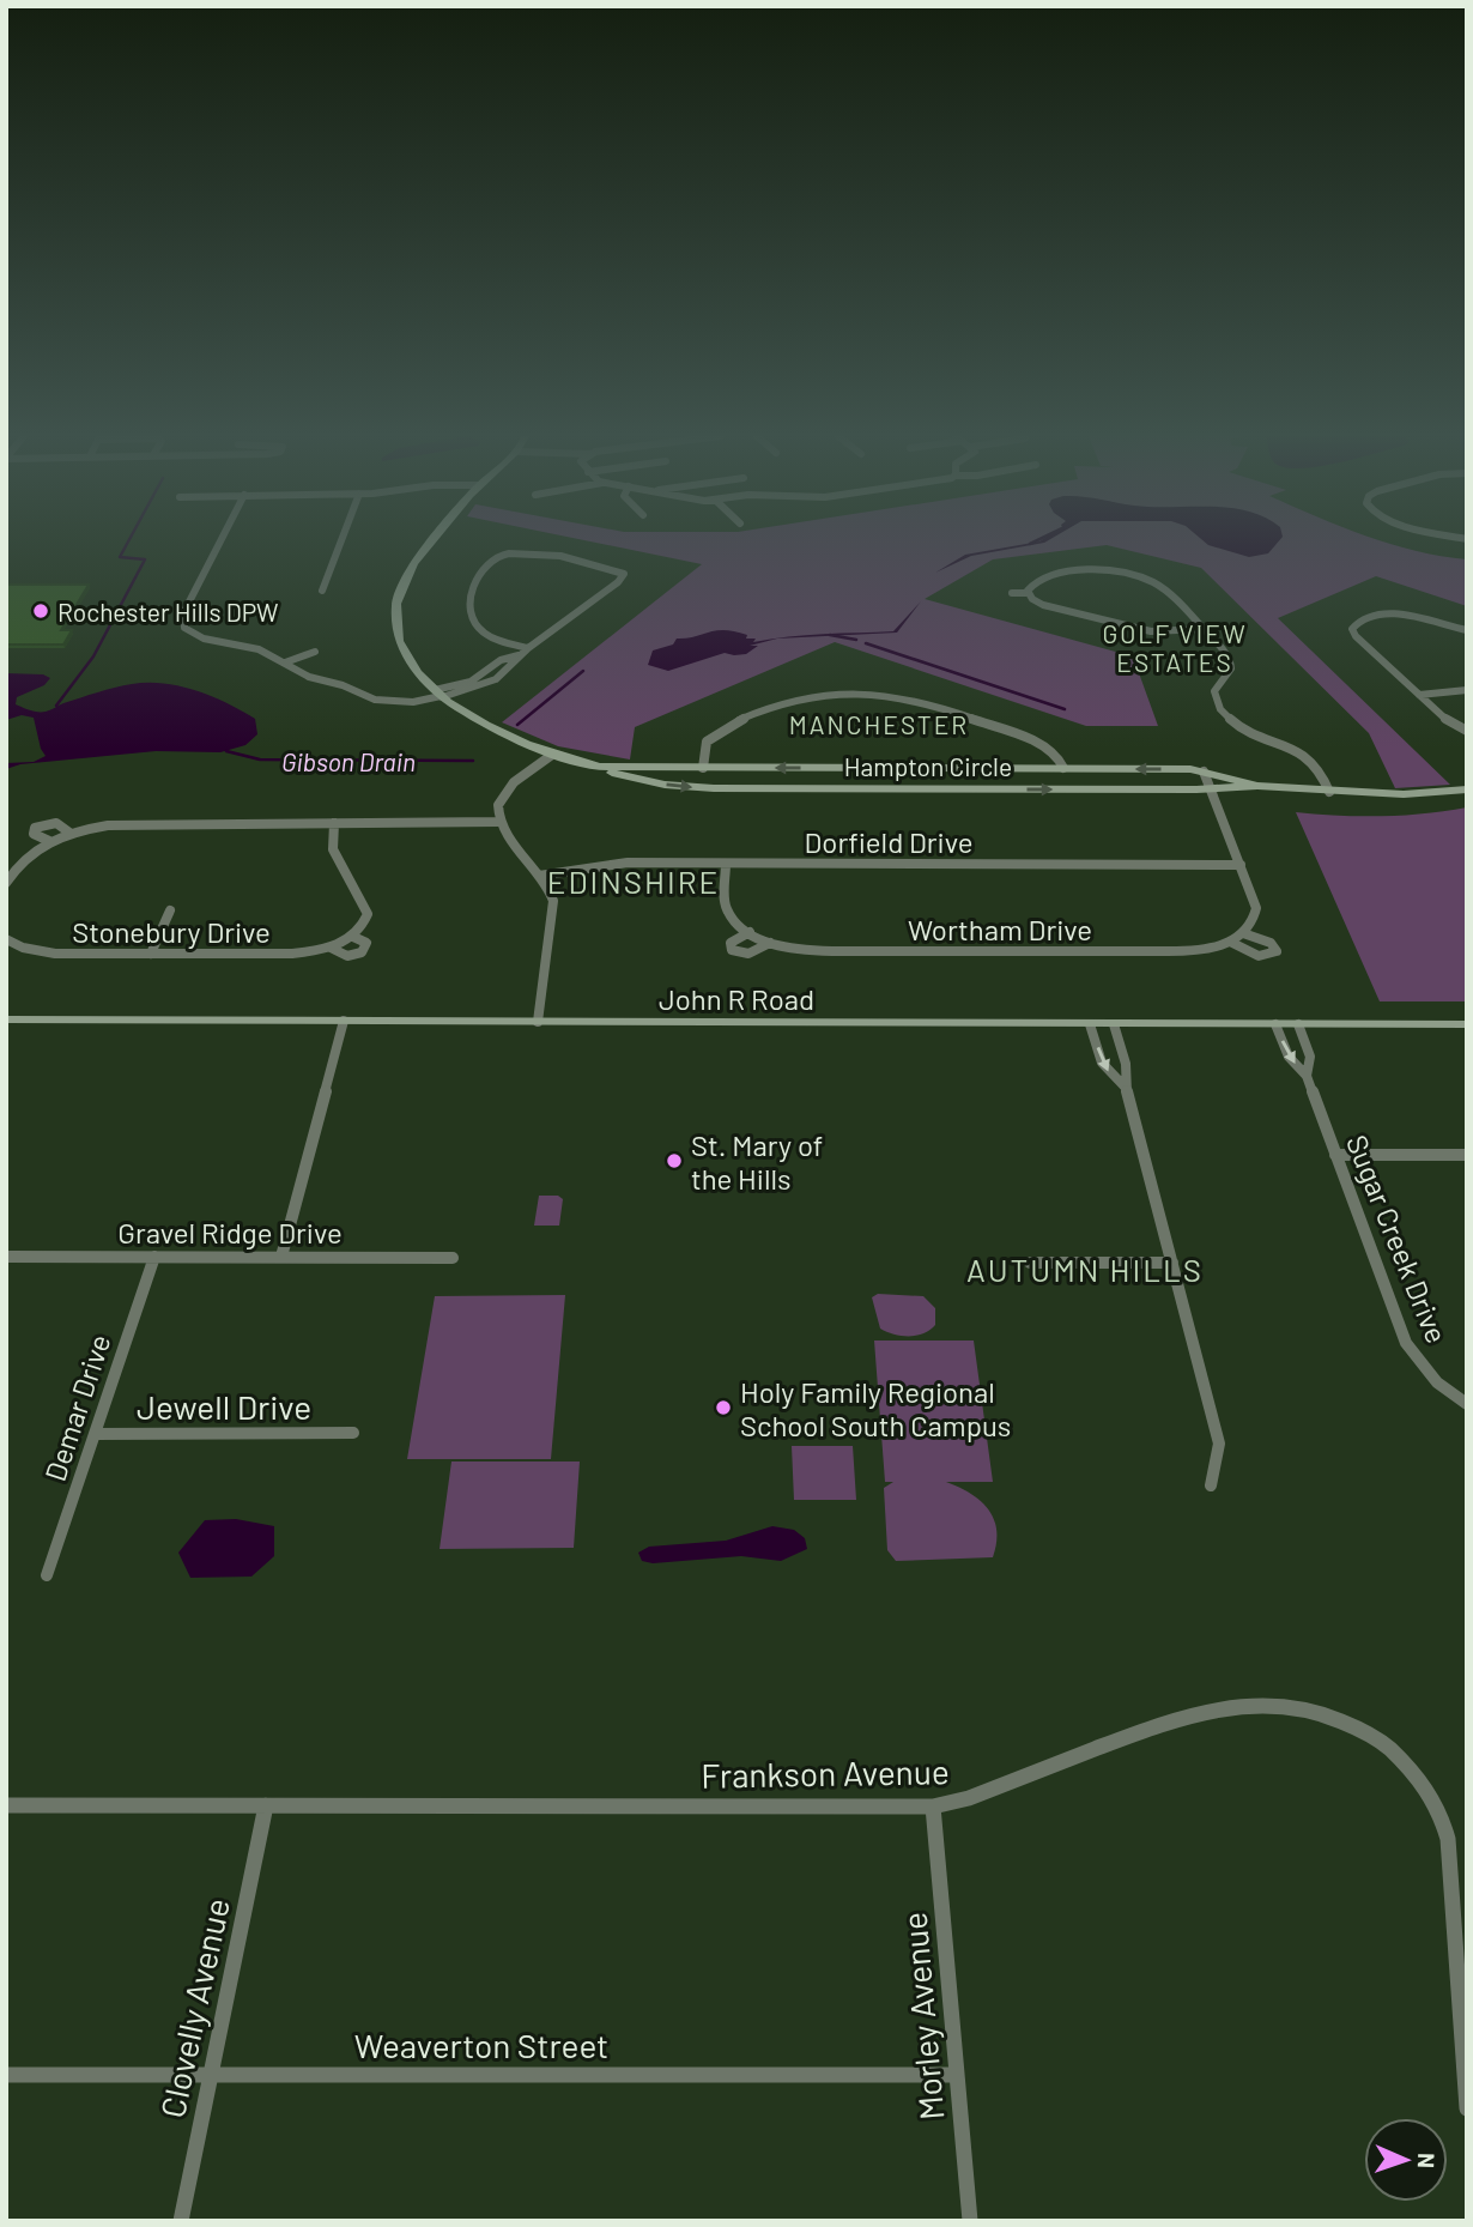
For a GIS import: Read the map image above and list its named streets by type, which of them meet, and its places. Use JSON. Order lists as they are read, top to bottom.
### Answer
{
  "streets": {
    "main road": ["Hampton Circle", "John R Road"],
    "street": [
      "Dorfield Drive",
      "Wortham Drive",
      "Stonebury Drive",
      "Gravel Ridge Drive",
      "Sugar Creek Drive",
      "Jewell Drive",
      "Demar Drive",
      "Frankson Avenue",
      "Clovelly Avenue",
      "Morley Avenue",
      "Weaverton Street"
    ]
  },
  "crossings": [
    ["Dorfield Drive", "Wortham Drive"],
    ["John R Road", "Sugar Creek Drive"],
    ["Gravel Ridge Drive", "Demar Drive"],
    ["Jewell Drive", "Demar Drive"],
    ["Frankson Avenue", "Clovelly Avenue"],
    ["Frankson Avenue", "Morley Avenue"],
    ["Clovelly Avenue", "Weaverton Street"],
    ["Morley Avenue", "Weaverton Street"]
  ],
  "districts": [
    "GOLF VIEW ESTATES",
    "MANCHESTER",
    "EDINSHIRE",
    "AUTUMN HILLS"
  ],
  "water": ["Gibson Drain"],
  "places": ["Rochester Hills DPW", "St. Mary of the Hills", "Holy Family Regional School South Campus"],
  "north": "right"
}
